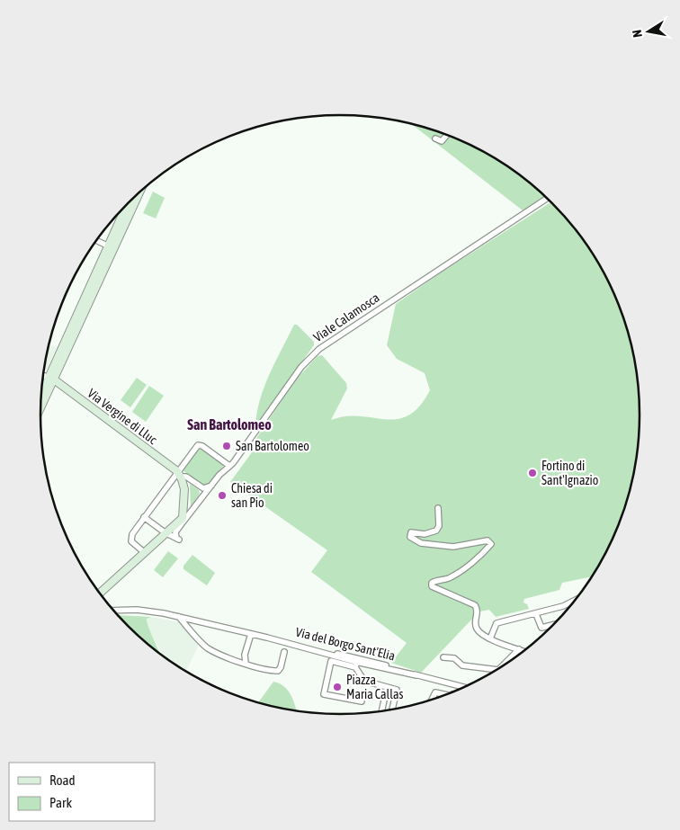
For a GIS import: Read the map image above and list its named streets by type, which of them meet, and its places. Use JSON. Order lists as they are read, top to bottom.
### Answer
{
  "streets": {
    "main road": ["Via Vergine di Lluc"],
    "street": ["Viale Calamosca", "Via del Borgo Sant'Elia"]
  },
  "districts": ["San Bartolomeo"],
  "places": [
    "San Bartolomeo",
    "Fortino di Sant'Ignazio",
    "Chiesa di san Pio",
    "Piazza Maria Callas"
  ],
  "legend": ["Road", "Park"],
  "north": "left"
}
